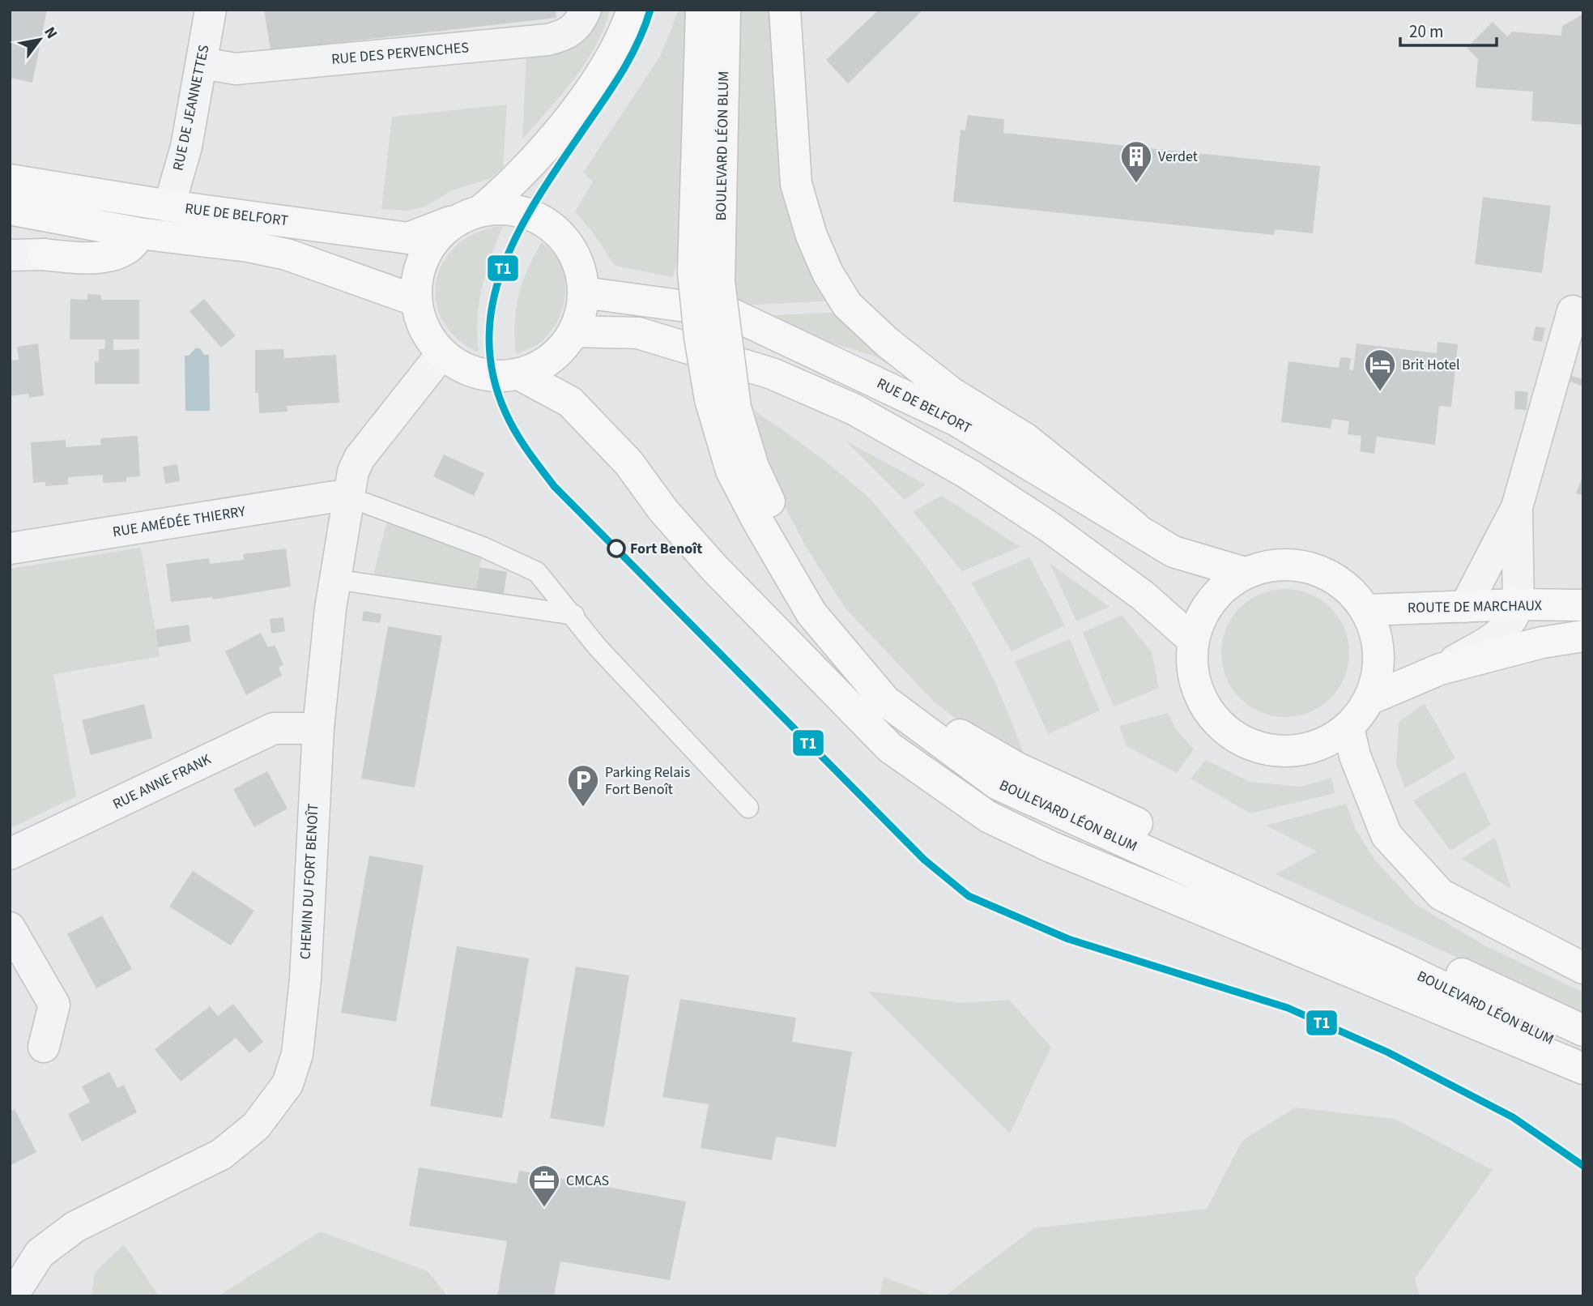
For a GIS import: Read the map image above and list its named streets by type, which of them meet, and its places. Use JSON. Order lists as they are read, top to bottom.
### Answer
{
  "streets": {
    "main road": ["BOULEVARD LÉON BLUM", "RUE DE BELFORT", "ROUTE DE MARCHAUX"],
    "street": [
      "RUE DES PERVENCHES",
      "RUE DE JEANNETTES",
      "RUE AMÉDÉE THIERRY",
      "RUE ANNE FRANK",
      "CHEMIN DU FORT BENOÎT"
    ]
  },
  "crossings": [
    ["RUE DES PERVENCHES", "RUE DE JEANNETTES"],
    ["RUE DE JEANNETTES", "RUE DE BELFORT"],
    ["RUE DE BELFORT", "ROUTE DE MARCHAUX"],
    ["RUE DE BELFORT", "CHEMIN DU FORT BENOÎT"],
    ["RUE AMÉDÉE THIERRY", "CHEMIN DU FORT BENOÎT"],
    ["RUE ANNE FRANK", "CHEMIN DU FORT BENOÎT"]
  ],
  "places": {
    "building": ["Verdet"],
    "hotel": ["Brit Hotel"],
    "other": ["Fort Benoît"],
    "parking": ["Parking Relais Fort Benoît"],
    "office": ["CMCAS"]
  },
  "lines": ["transit line T1"],
  "scale_bar": "20 m",
  "north": "top right"
}
